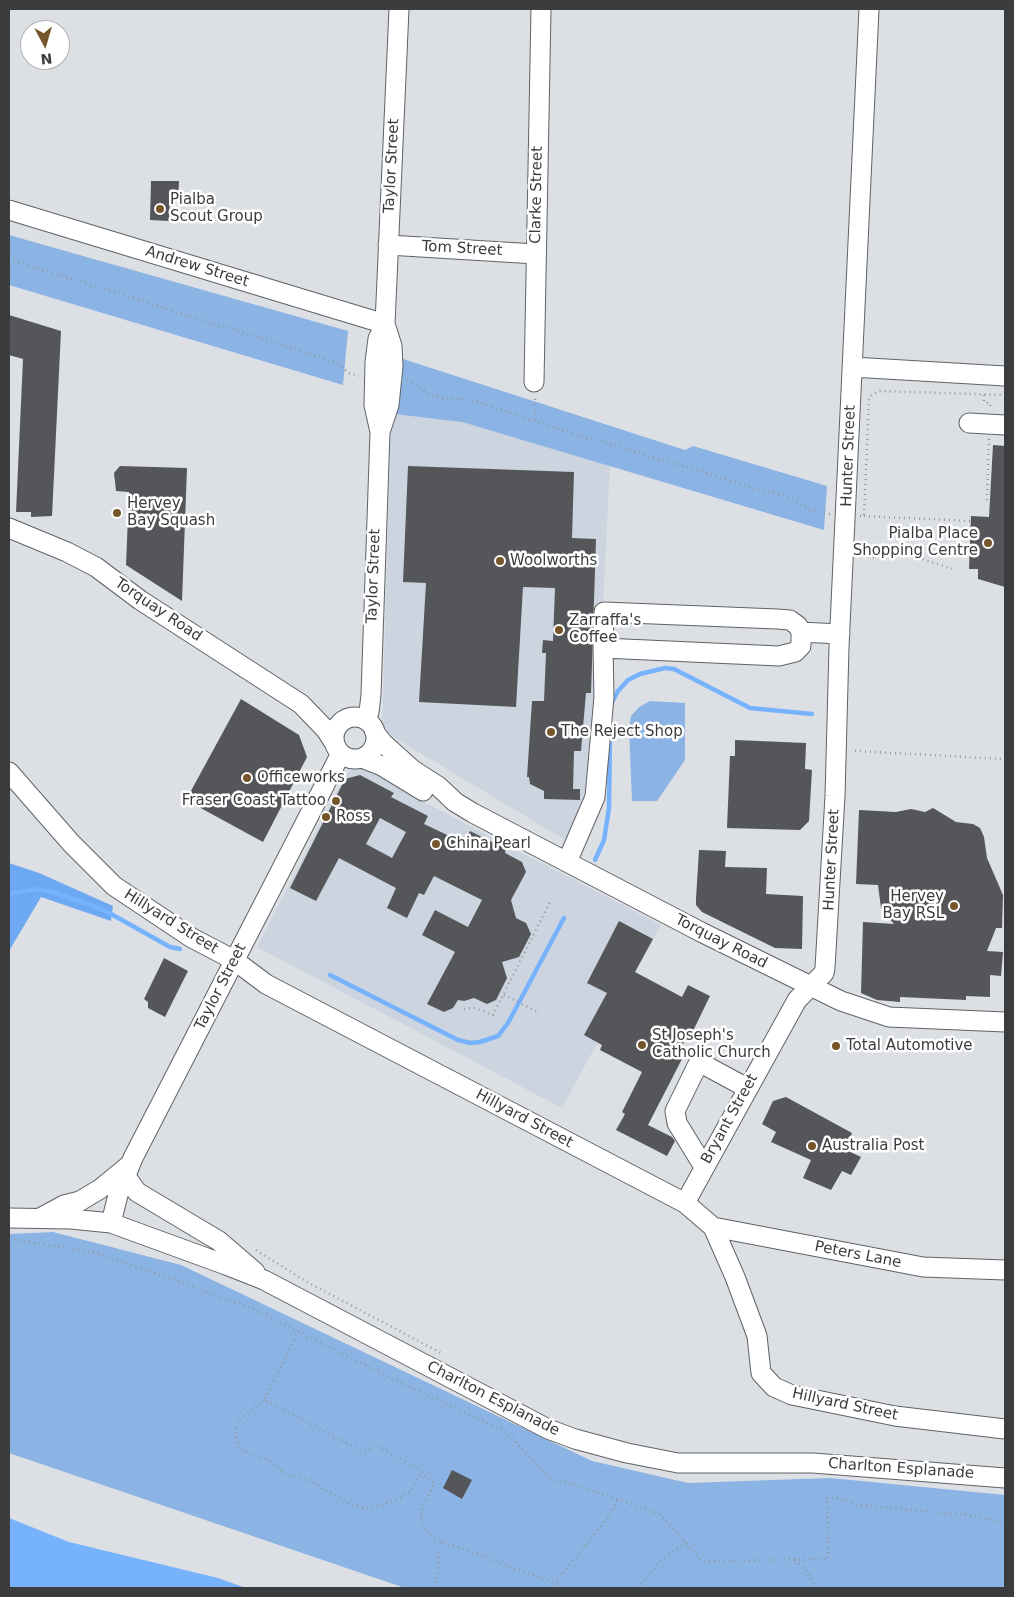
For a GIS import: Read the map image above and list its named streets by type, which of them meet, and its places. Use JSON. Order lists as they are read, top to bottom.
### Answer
{
  "streets": {
    "street": [
      "Taylor Street",
      "Clarke Street",
      "Tom Street",
      "Andrew Street",
      "Hunter Street",
      "Torquay Road",
      "Hillyard Street",
      "Bryant Street",
      "Peters Lane",
      "Charlton Esplanade"
    ]
  },
  "crossings": [
    ["Taylor Street", "Tom Street"],
    ["Taylor Street", "Andrew Street"],
    ["Taylor Street", "Torquay Road"],
    ["Taylor Street", "Hillyard Street"],
    ["Taylor Street", "Charlton Esplanade"],
    ["Clarke Street", "Tom Street"],
    ["Hunter Street", "Torquay Road"],
    ["Hunter Street", "Bryant Street"],
    ["Torquay Road", "Bryant Street"],
    ["Hillyard Street", "Bryant Street"],
    ["Hillyard Street", "Peters Lane"]
  ],
  "places": [
    "Pialba Scout Group",
    "Hervey Bay Squash",
    "Pialba Place Shopping Centre",
    "Woolworths",
    "Zarraffa's Coffee",
    "The Reject Shop",
    "Officeworks",
    "Fraser Coast Tattoo",
    "Ross",
    "China Pearl",
    "Hervey Bay RSL",
    "St Joseph's Catholic Church",
    "Total Automotive",
    "Australia Post"
  ],
  "north": "bottom"
}
